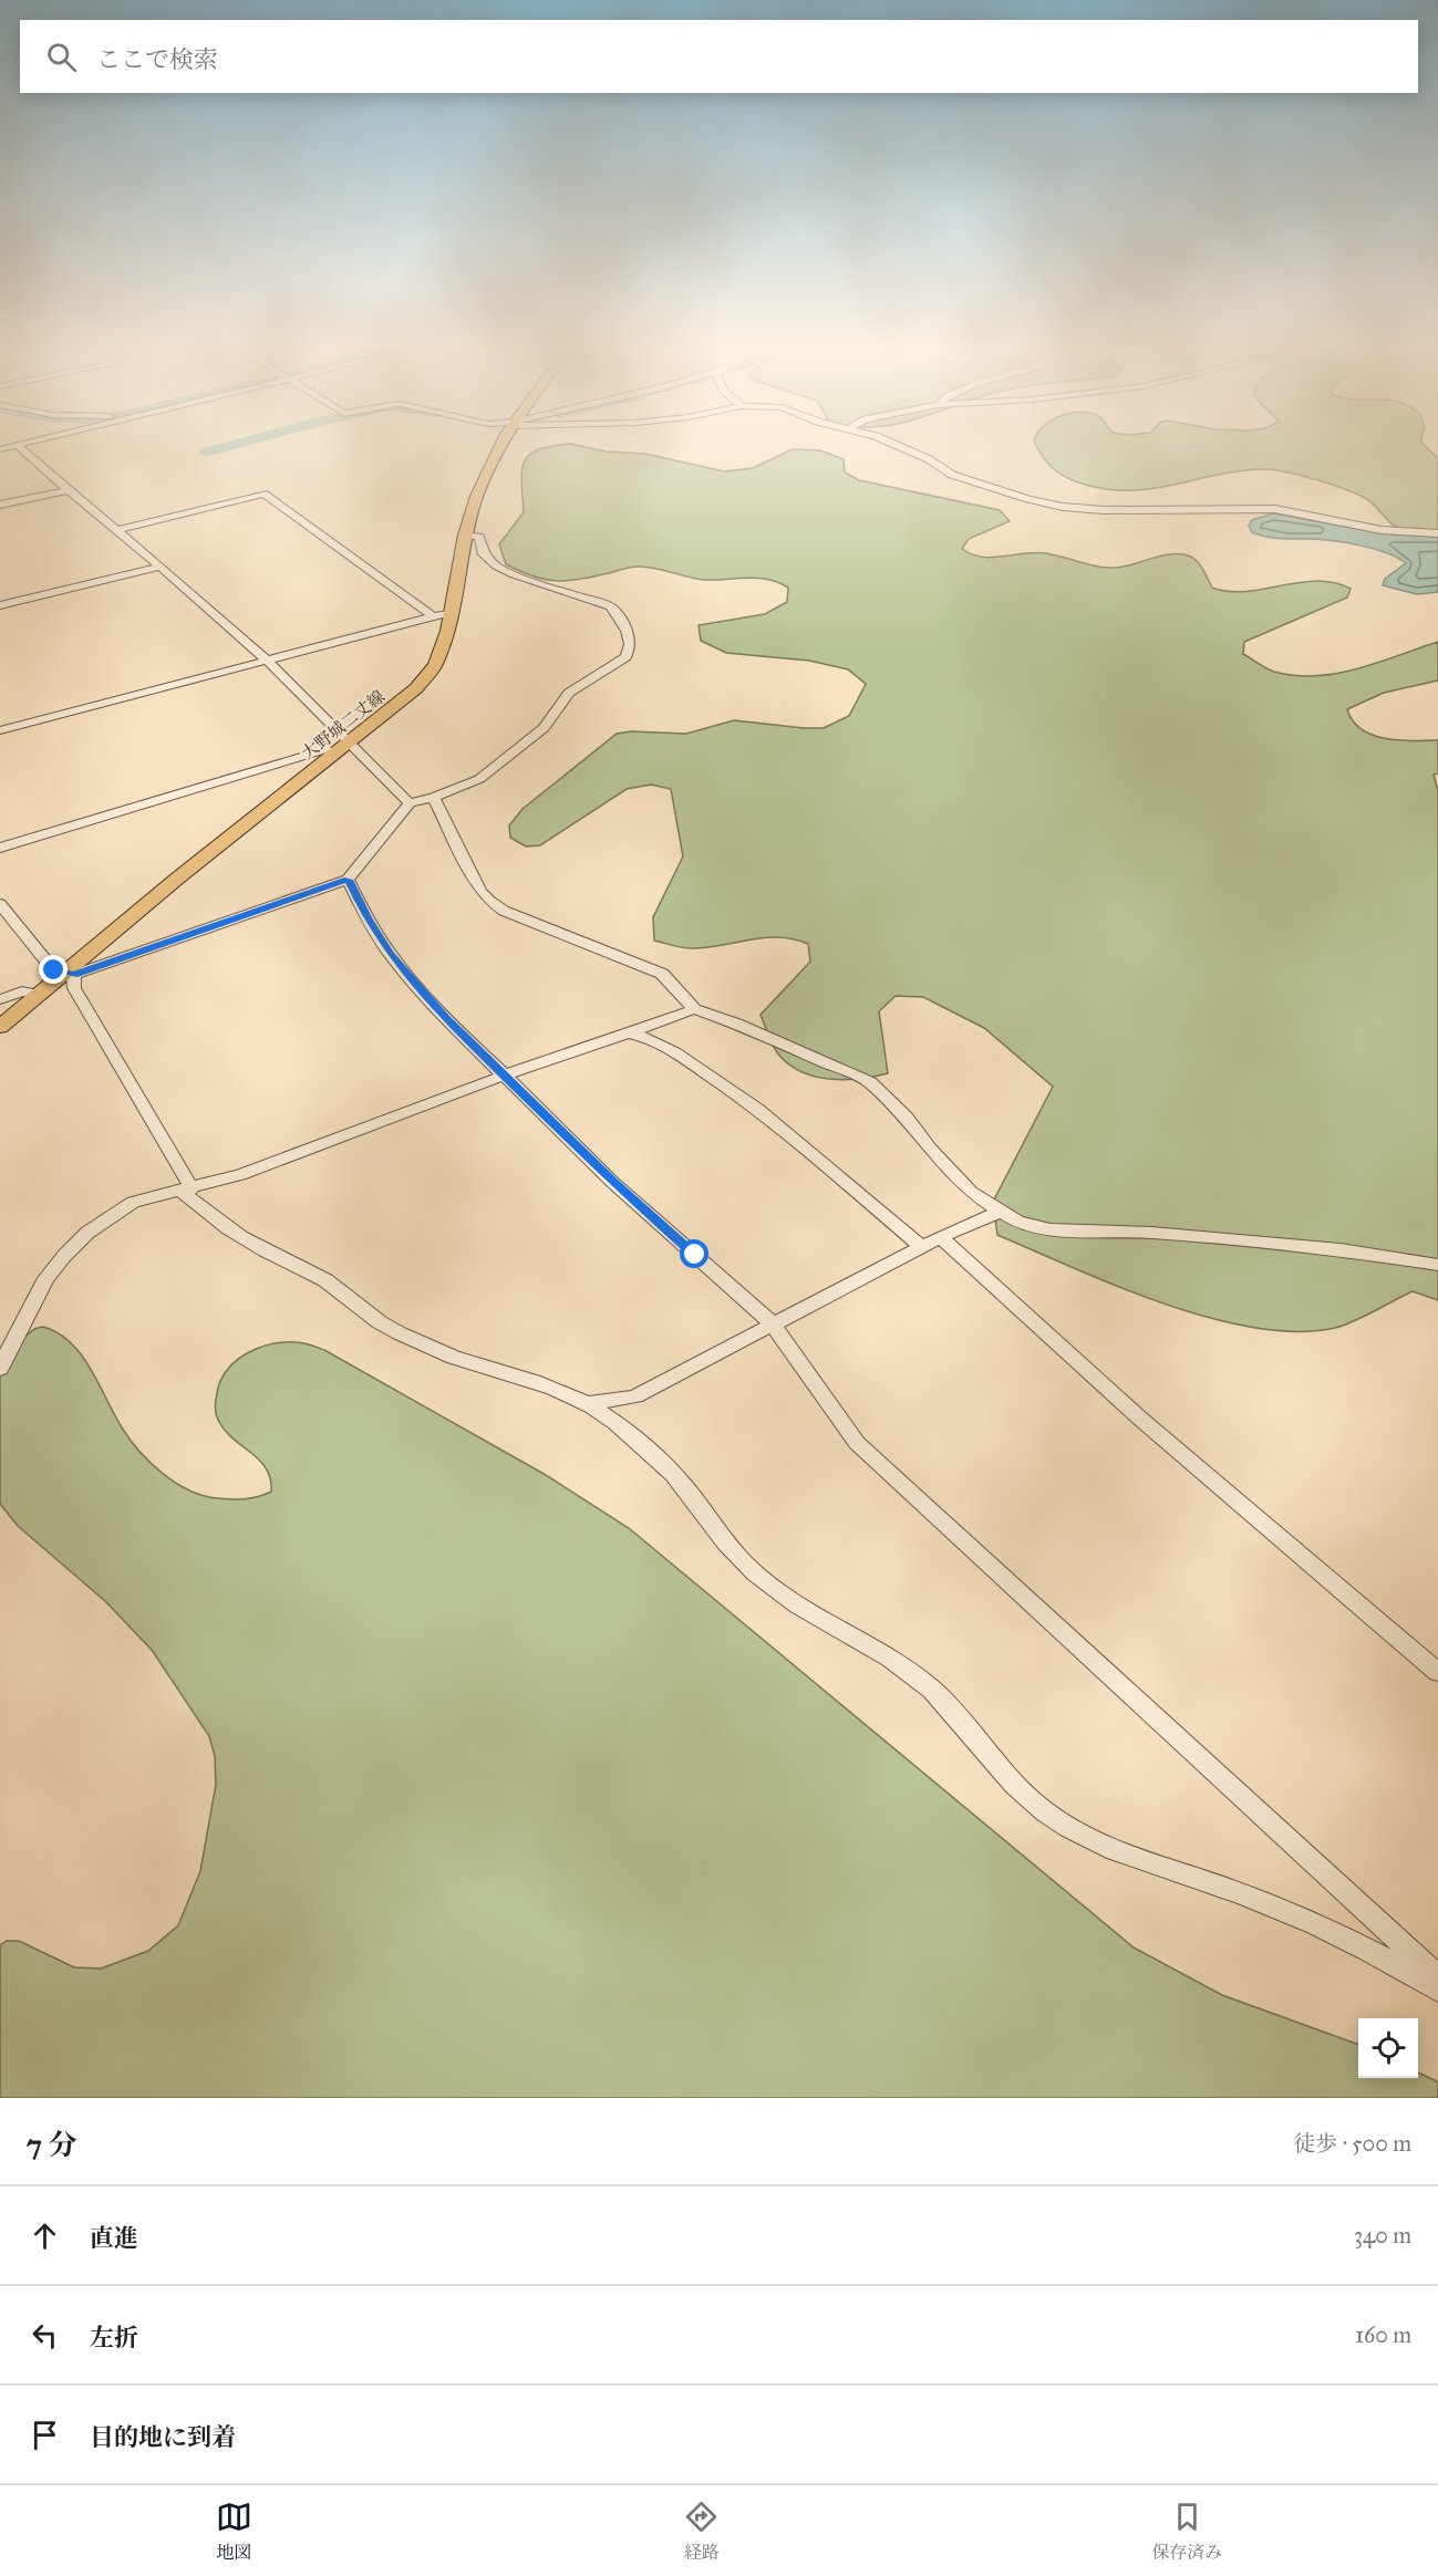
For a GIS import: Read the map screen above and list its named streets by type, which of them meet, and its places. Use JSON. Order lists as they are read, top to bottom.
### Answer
{
  "streets": {
    "main road": ["大野城二丈線"]
  },
  "page": {
    "search": "ここで検索",
    "heading": ["7 分", "徒歩 · 500 m"],
    "list": [
      ["直進", "340 m"],
      ["左折", "160 m"],
      "目的地に到着"
    ],
    "nav": ["地図", "経路", "保存済み"]
  }
}
